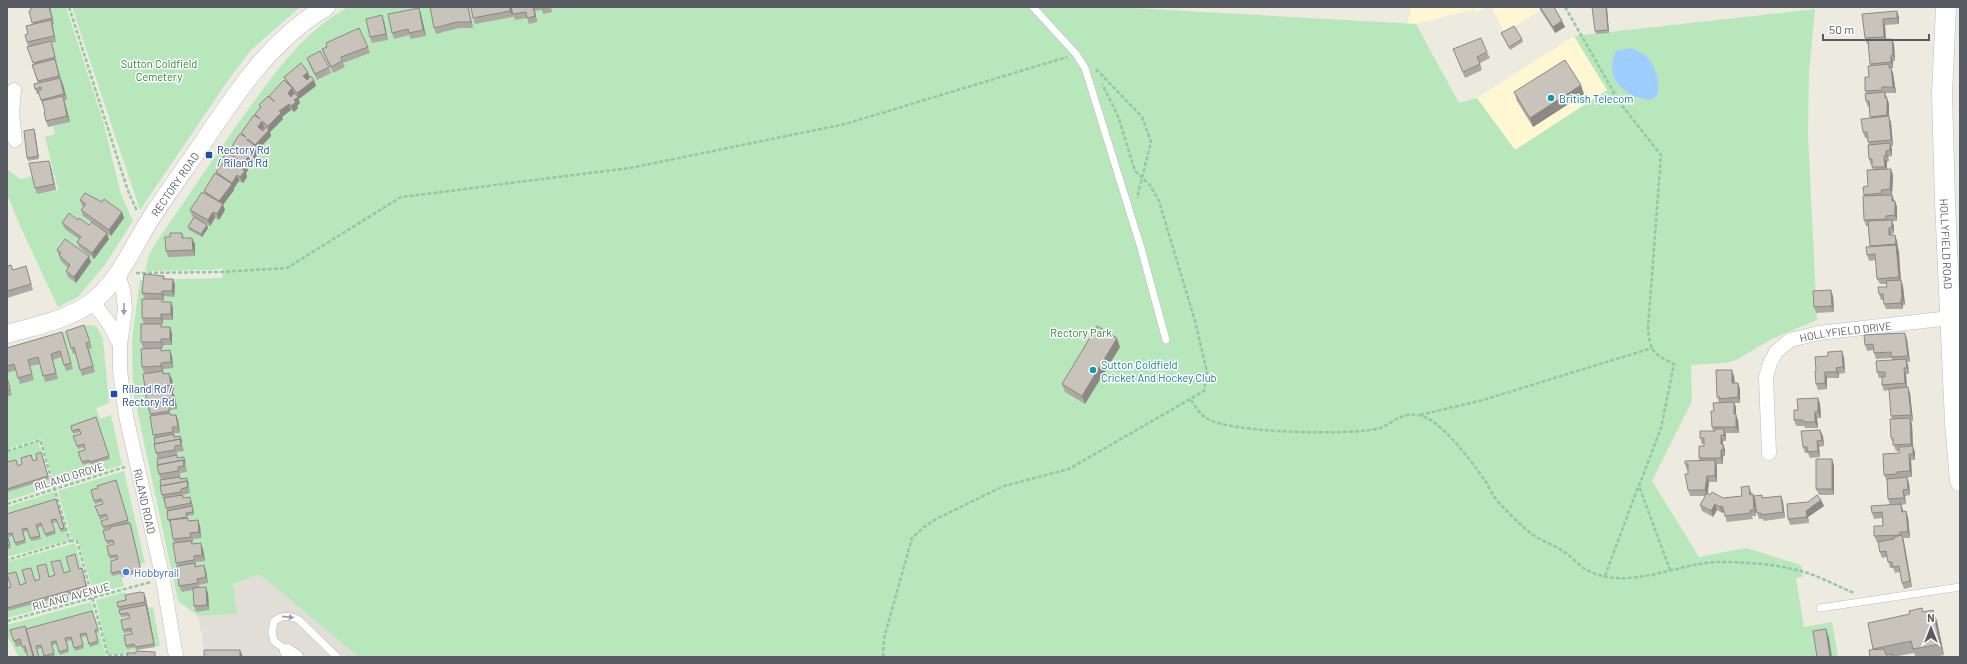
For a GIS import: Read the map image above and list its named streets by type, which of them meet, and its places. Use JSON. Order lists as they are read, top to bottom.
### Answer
{
  "streets": {
    "main road": ["HOLLYFIELD ROAD"],
    "street": ["RECTORY ROAD", "HOLLYFIELD DRIVE", "RILAND ROAD"],
    "path": ["RILAND GROVE", "RILAND AVENUE"]
  },
  "crossings": [
    ["RECTORY ROAD", "RILAND ROAD"],
    ["HOLLYFIELD ROAD", "HOLLYFIELD DRIVE"],
    ["RILAND GROVE", "RILAND ROAD"],
    ["RILAND ROAD", "RILAND AVENUE"]
  ],
  "parks": ["Sutton Coldfield Cemetery", "Rectory Park"],
  "places": {
    "other": ["British Telecom", "Sutton Coldfield Cricket And Hockey Club", "Hobbyrail"],
    "transit": ["Rectory Rd / Riland Rd", "Riland Rd / Rectory Rd"]
  },
  "scale_bar": "50 m",
  "north": "top"
}
